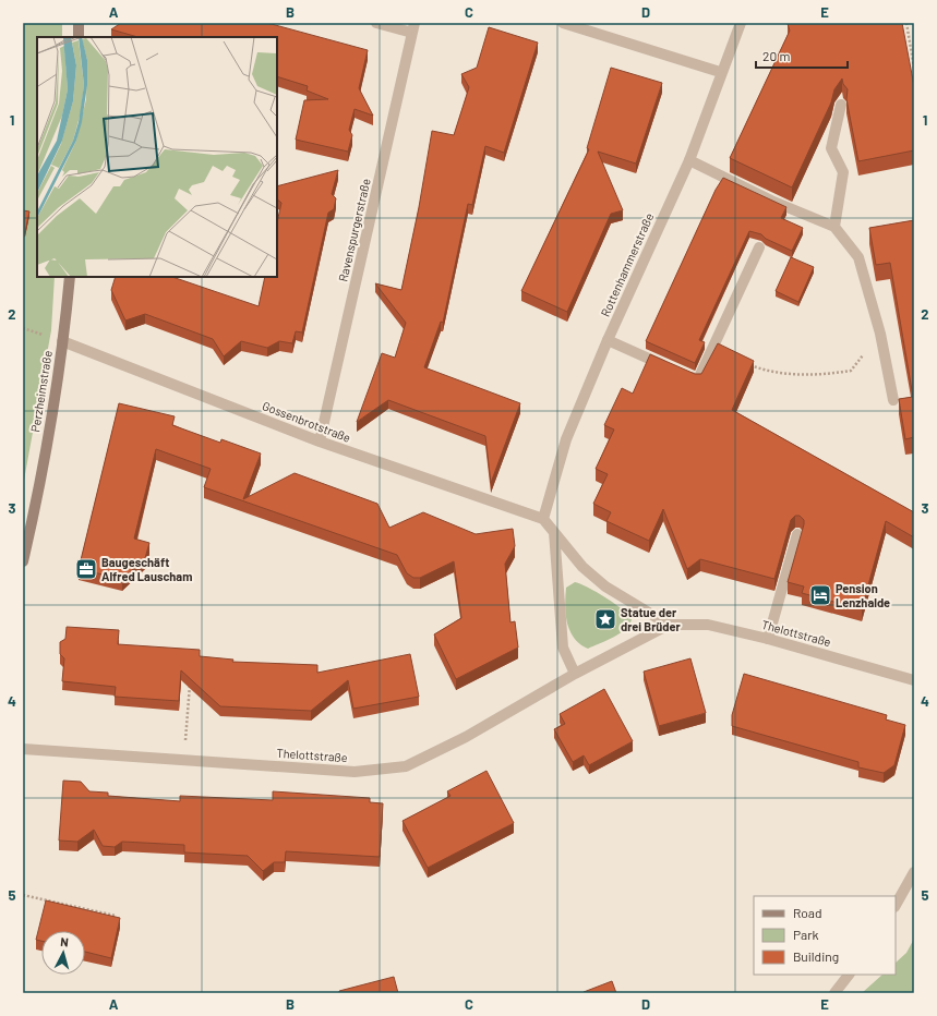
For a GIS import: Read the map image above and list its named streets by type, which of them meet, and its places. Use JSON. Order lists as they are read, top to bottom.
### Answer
{
  "streets": {
    "street": [
      "Ravenspurgerstraße",
      "Rottenhammerstraße",
      "Perzheimstraße",
      "Gossenbrotstraße",
      "Thelottstraße"
    ]
  },
  "crossings": [
    ["Ravenspurgerstraße", "Gossenbrotstraße"],
    ["Rottenhammerstraße", "Gossenbrotstraße"],
    ["Perzheimstraße", "Gossenbrotstraße"]
  ],
  "places": {
    "office": ["Baugeschäft Alfred Lauscham"],
    "hotel": ["Pension Lenzhalde"],
    "place": ["Statue der drei Brüder"]
  },
  "legend": ["Road", "Park", "Building"],
  "scale_bar": "20 m",
  "north": "top",
  "grid": {
    "columns": [
      "A",
      "B",
      "C",
      "D",
      "E"
    ],
    "rows": [
      "1",
      "2",
      "3",
      "4",
      "5"
    ]
  }
}
